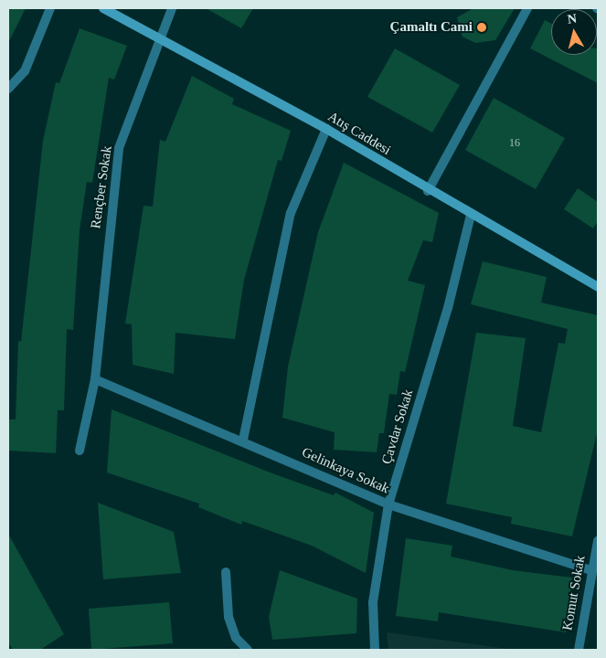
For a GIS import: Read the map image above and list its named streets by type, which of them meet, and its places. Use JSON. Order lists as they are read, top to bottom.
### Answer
{
  "streets": {
    "street": [
      "Atış Caddesi",
      "Rençber Sokak",
      "Çavdar Sokak",
      "Gelinkaya Sokak",
      "Komut Sokak"
    ]
  },
  "crossings": [
    ["Atış Caddesi", "Rençber Sokak"],
    ["Atış Caddesi", "Çavdar Sokak"],
    ["Rençber Sokak", "Gelinkaya Sokak"],
    ["Çavdar Sokak", "Gelinkaya Sokak"],
    ["Gelinkaya Sokak", "Komut Sokak"]
  ],
  "places": ["Çamaltı Cami"],
  "house_numbers": ["16"],
  "north": "top"
}
